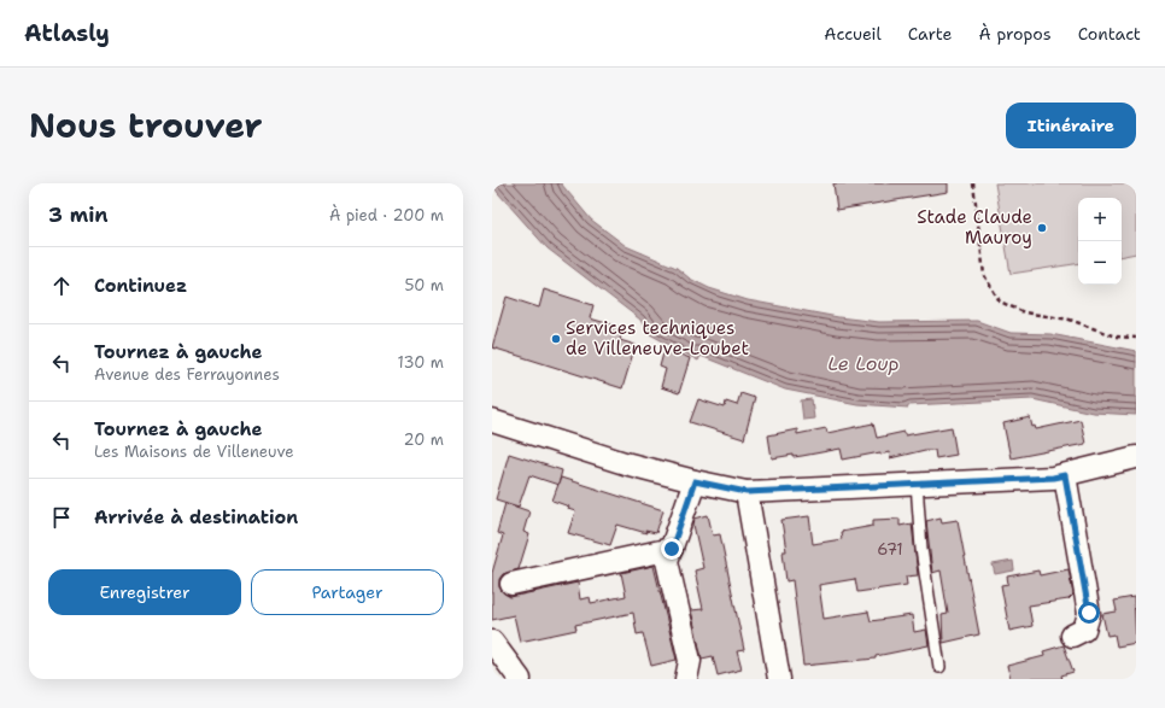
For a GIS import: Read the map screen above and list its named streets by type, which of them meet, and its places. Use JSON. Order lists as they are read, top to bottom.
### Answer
{
  "water": ["Le Loup"],
  "places": ["Stade Claude Mauroy", "Services techniques de Villeneuve-Loubet"],
  "house_numbers": ["671"],
  "page": {
    "header": "Atlasly",
    "nav": [
      "Accueil",
      "Carte",
      "À propos",
      "Contact"
    ],
    "title": "Nous trouver",
    "buttons": [
      "Itinéraire",
      ["Enregistrer", "Partager"]
    ],
    "heading": ["3 min", "À pied · 200 m"],
    "map_buttons": ["+", "−"],
    "list": [
      ["Continuez", "50 m"],
      ["Tournez à gauche", "Avenue des Ferrayonnes", "130 m"],
      ["Tournez à gauche", "Les Maisons de Villeneuve", "20 m"],
      "Arrivée à destination"
    ]
  }
}
